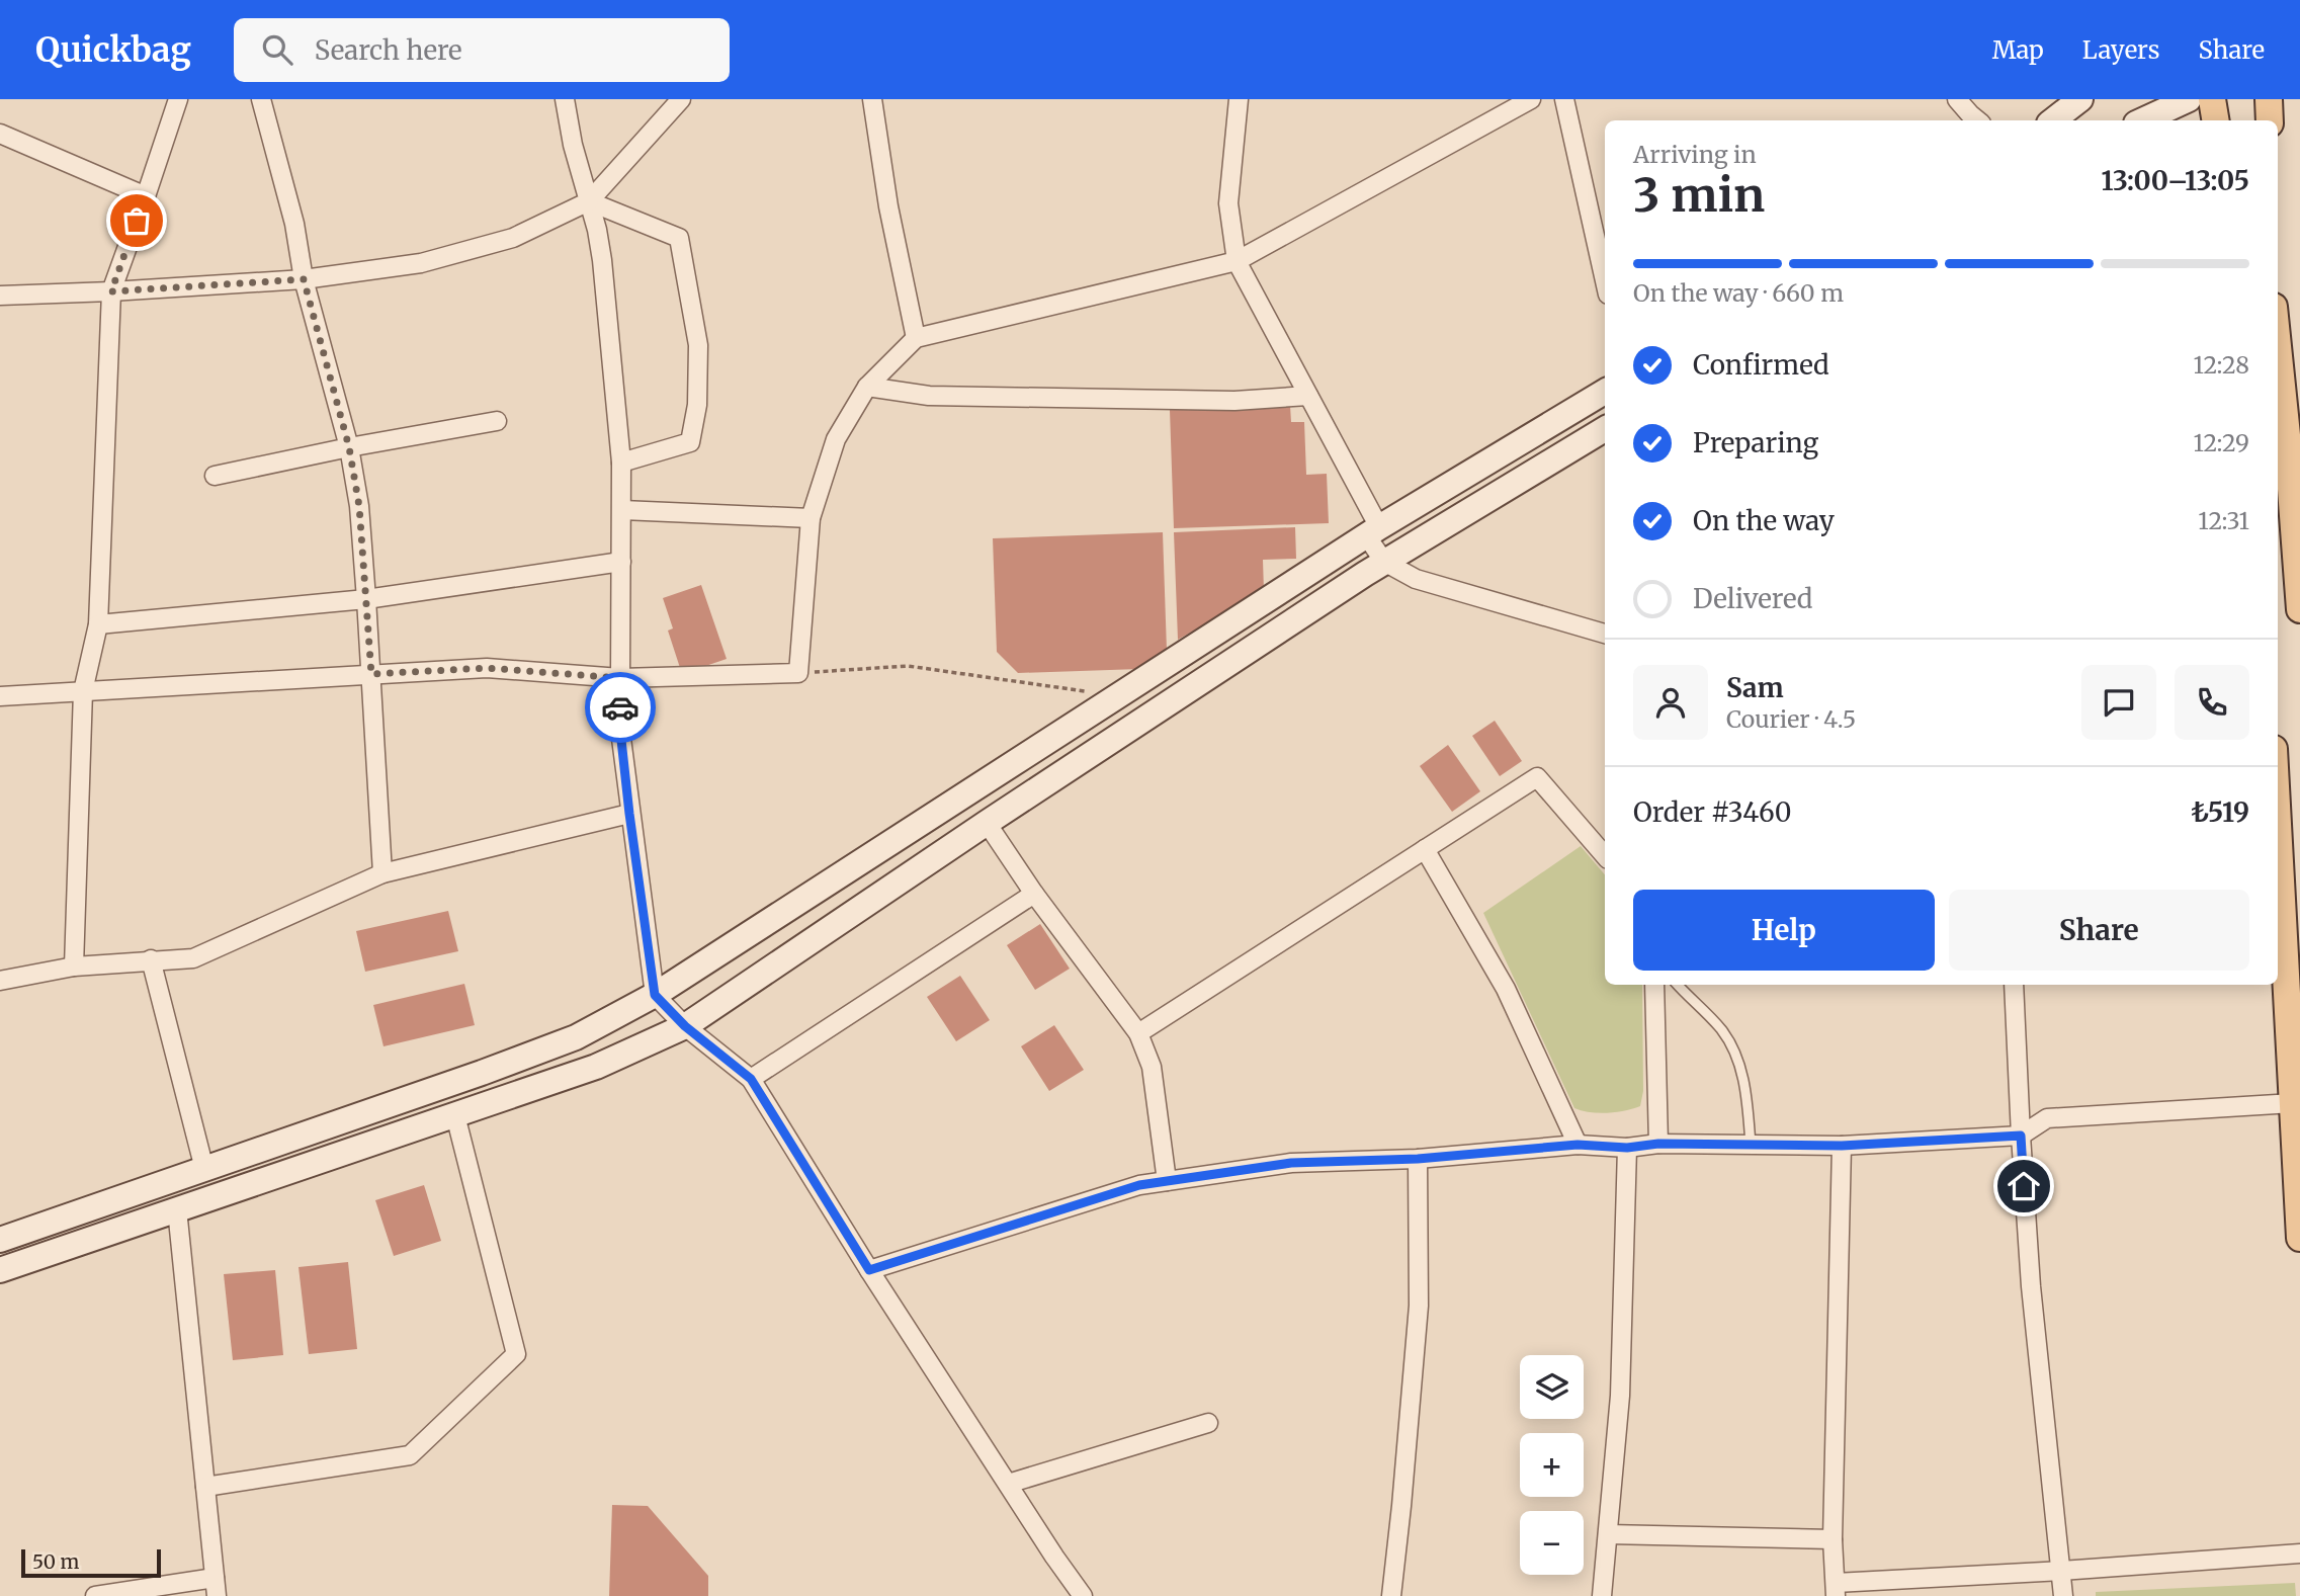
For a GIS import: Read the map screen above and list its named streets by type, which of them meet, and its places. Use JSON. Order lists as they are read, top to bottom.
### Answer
{
  "scale_bar": "50 m",
  "page": {
    "header": "Quickbag",
    "search": "Search here",
    "nav": ["Map", "Layers", "Share"],
    "heading": ["3 min", "Arriving in", "13:00–13:05"],
    "panel": [
      "Sam",
      "Courier · 4.5",
      "Order #3460",
      "₺519"
    ],
    "bar": "On the way · 660 m",
    "list": [
      ["Confirmed", "12:28"],
      ["Preparing", "12:29"],
      ["On the way", "12:31"],
      "Delivered"
    ],
    "buttons": ["Help", "Share"],
    "map_buttons": ["+", "−"],
    "scale": "50 m"
  }
}
